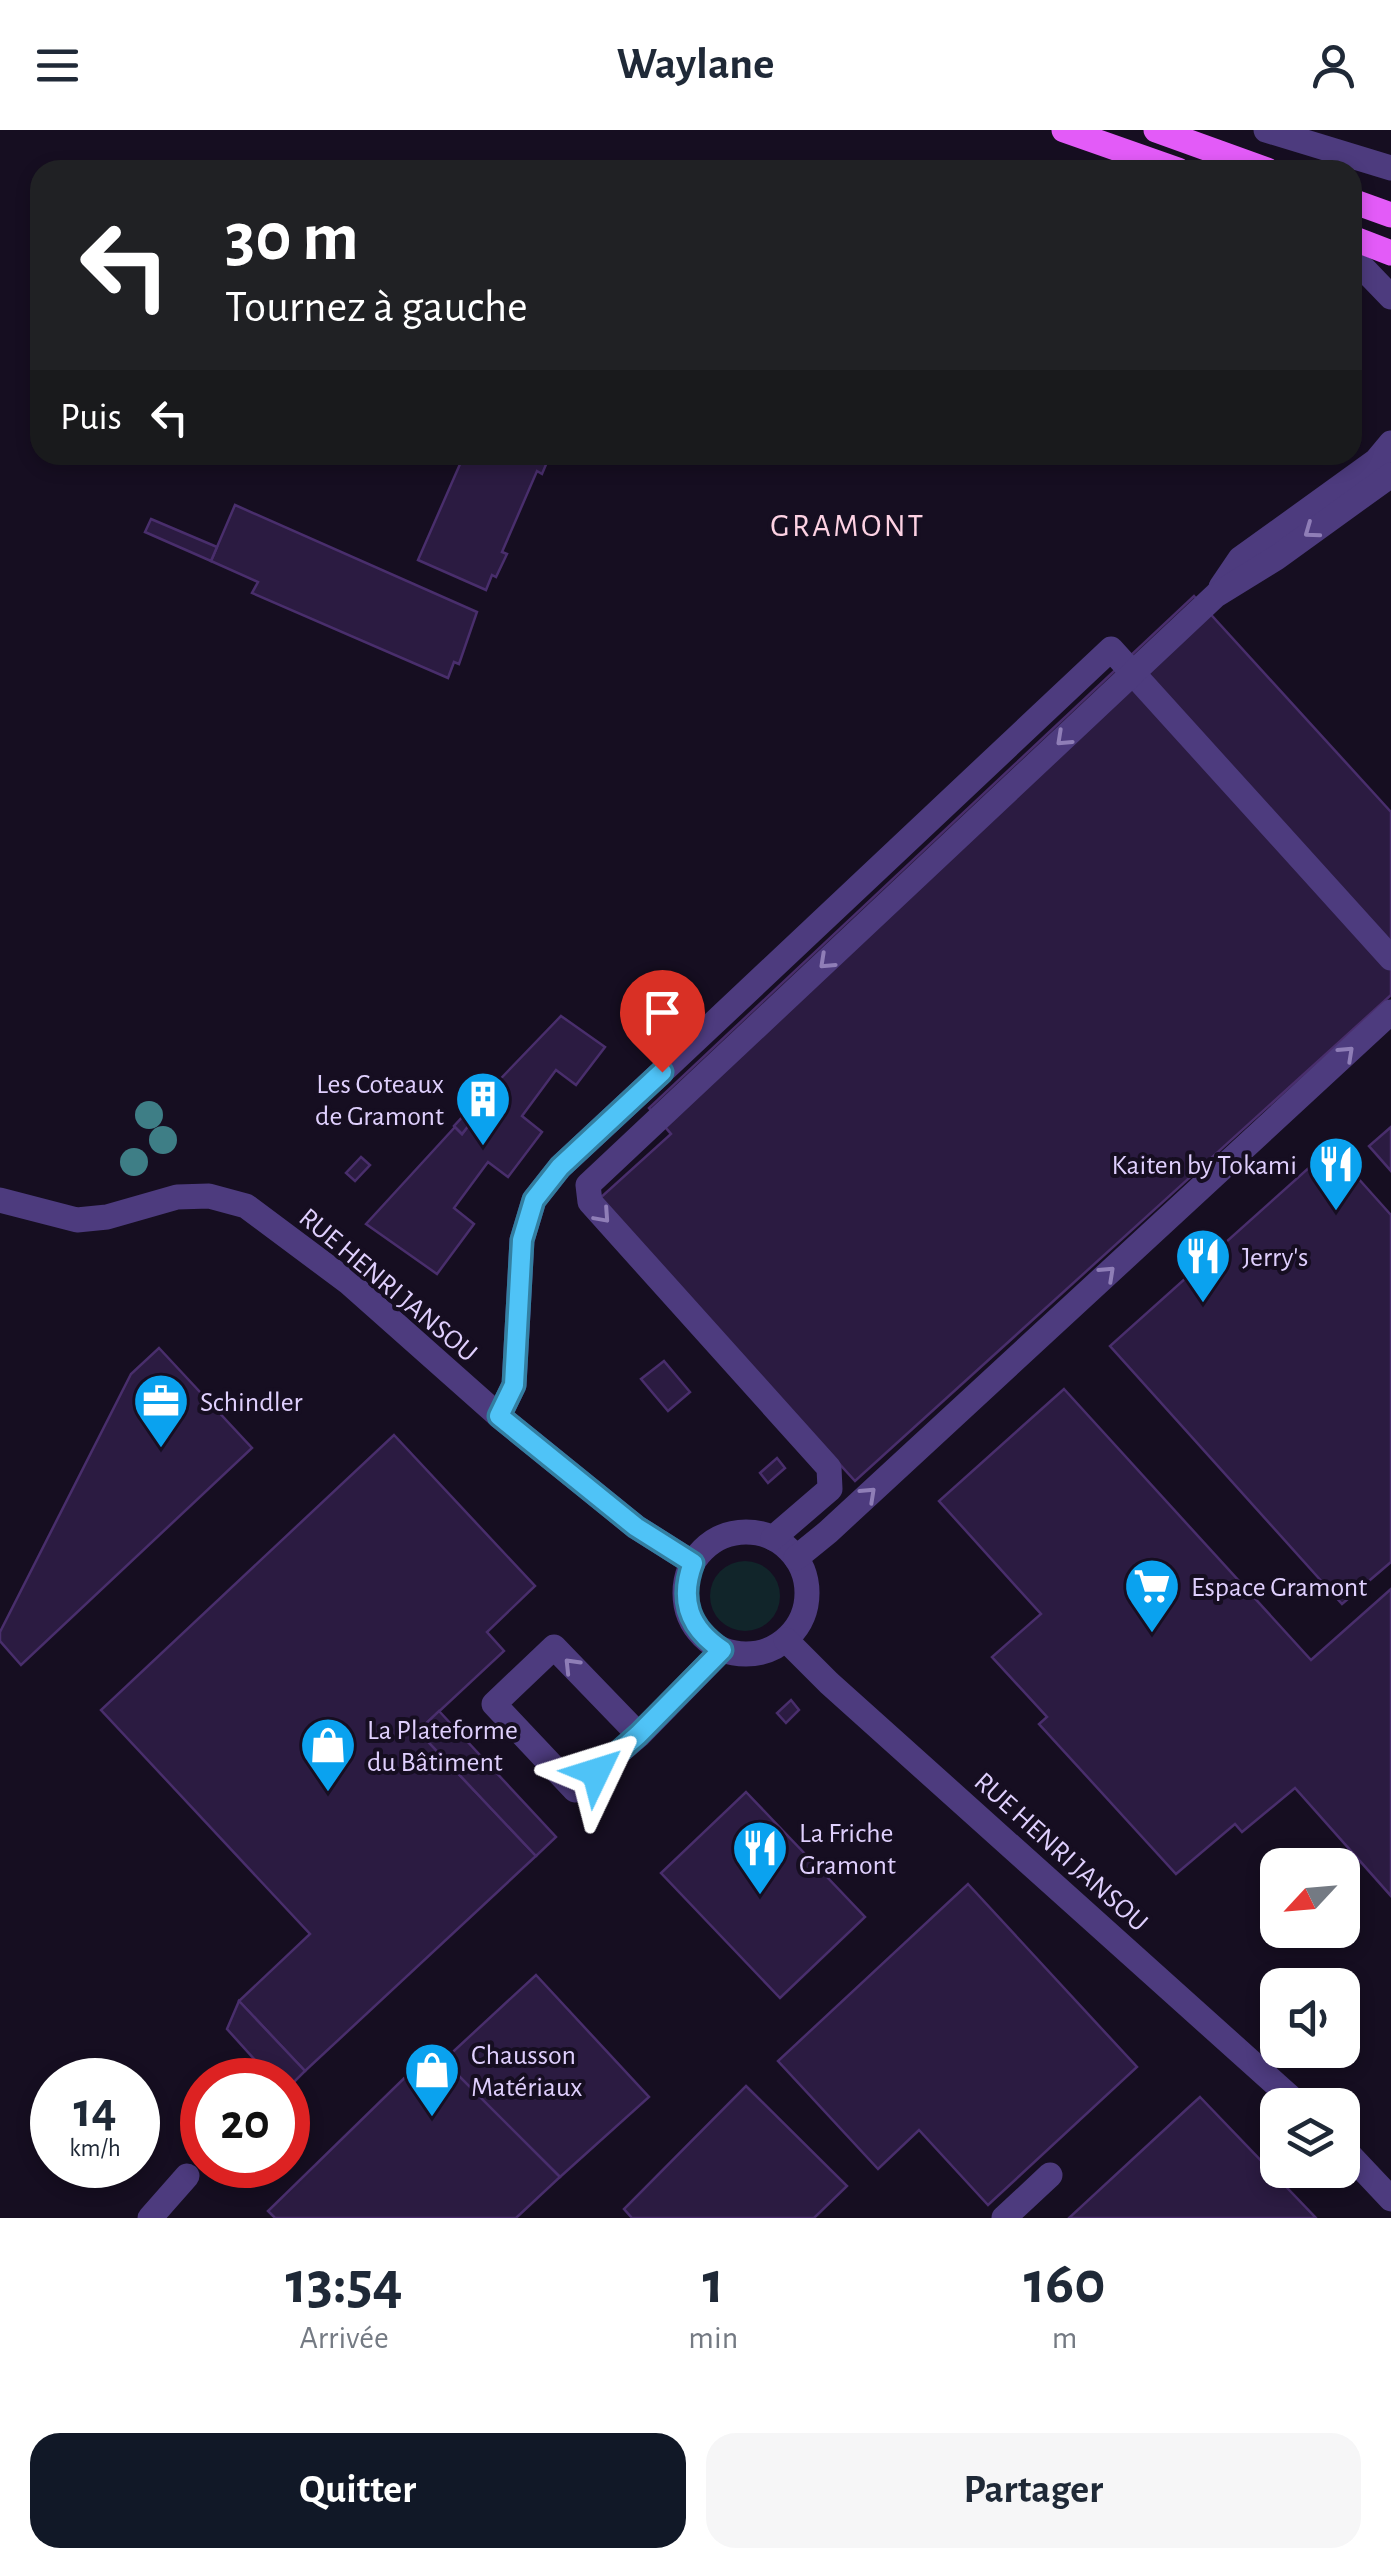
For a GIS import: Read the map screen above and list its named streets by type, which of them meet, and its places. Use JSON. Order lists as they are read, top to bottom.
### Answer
{
  "streets": {
    "street": ["RUE HENRI JANSOU"]
  },
  "districts": ["GRAMONT"],
  "places": {
    "building": ["Les Coteaux de Gramont"],
    "restaurant": ["Kaiten by Tokami", "Jerry's", "La Friche Gramont"],
    "office": ["Schindler"],
    "supermarket": ["Espace Gramont"],
    "shop": ["La Plateforme du Bâtiment", "Chausson Matériaux"]
  },
  "north": "bottom left",
  "page": {
    "header": "Waylane",
    "turn": ["30 m", "Tournez à gauche"],
    "then": "Puis",
    "speed": "14 km/h",
    "limit": "20",
    "eta": [
      "13:54",
      "Arrivée",
      "1",
      "min",
      "160",
      "m"
    ],
    "buttons": ["Quitter", "Partager"]
  }
}
